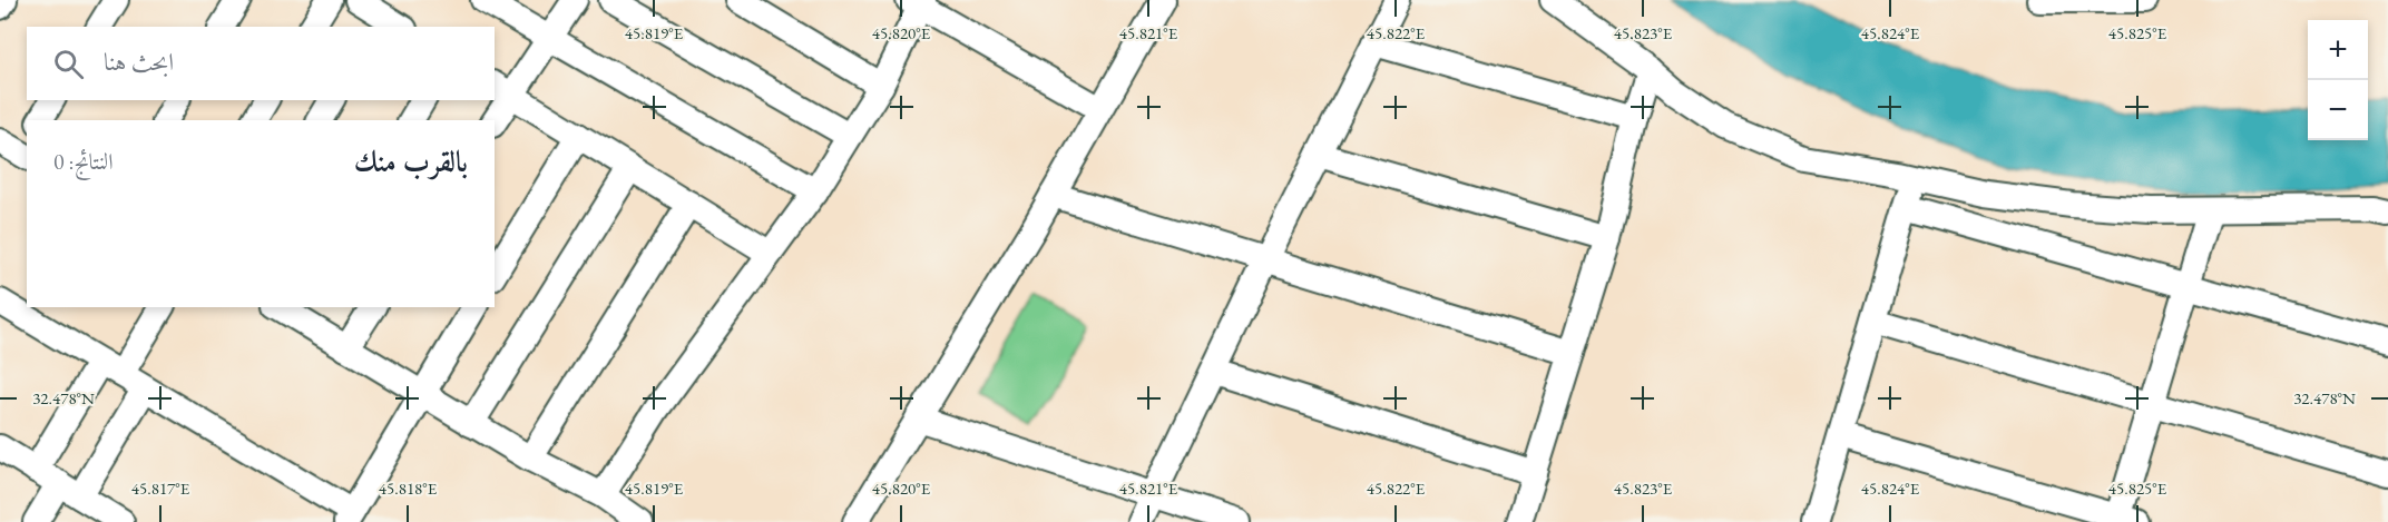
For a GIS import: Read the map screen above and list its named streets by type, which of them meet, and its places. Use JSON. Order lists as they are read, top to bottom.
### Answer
{
  "page": {
    "map_buttons": ["+", "−"],
    "search": "ابحث هنا",
    "heading": ["بالقرب منك", "النتائج: 0"]
  },
  "coordinates": [
    "45.819°E",
    "45.820°E",
    "45.821°E",
    "45.822°E",
    "45.823°E",
    "45.824°E",
    "45.825°E",
    "32.478°N",
    "45.817°E",
    "45.818°E"
  ]
}
